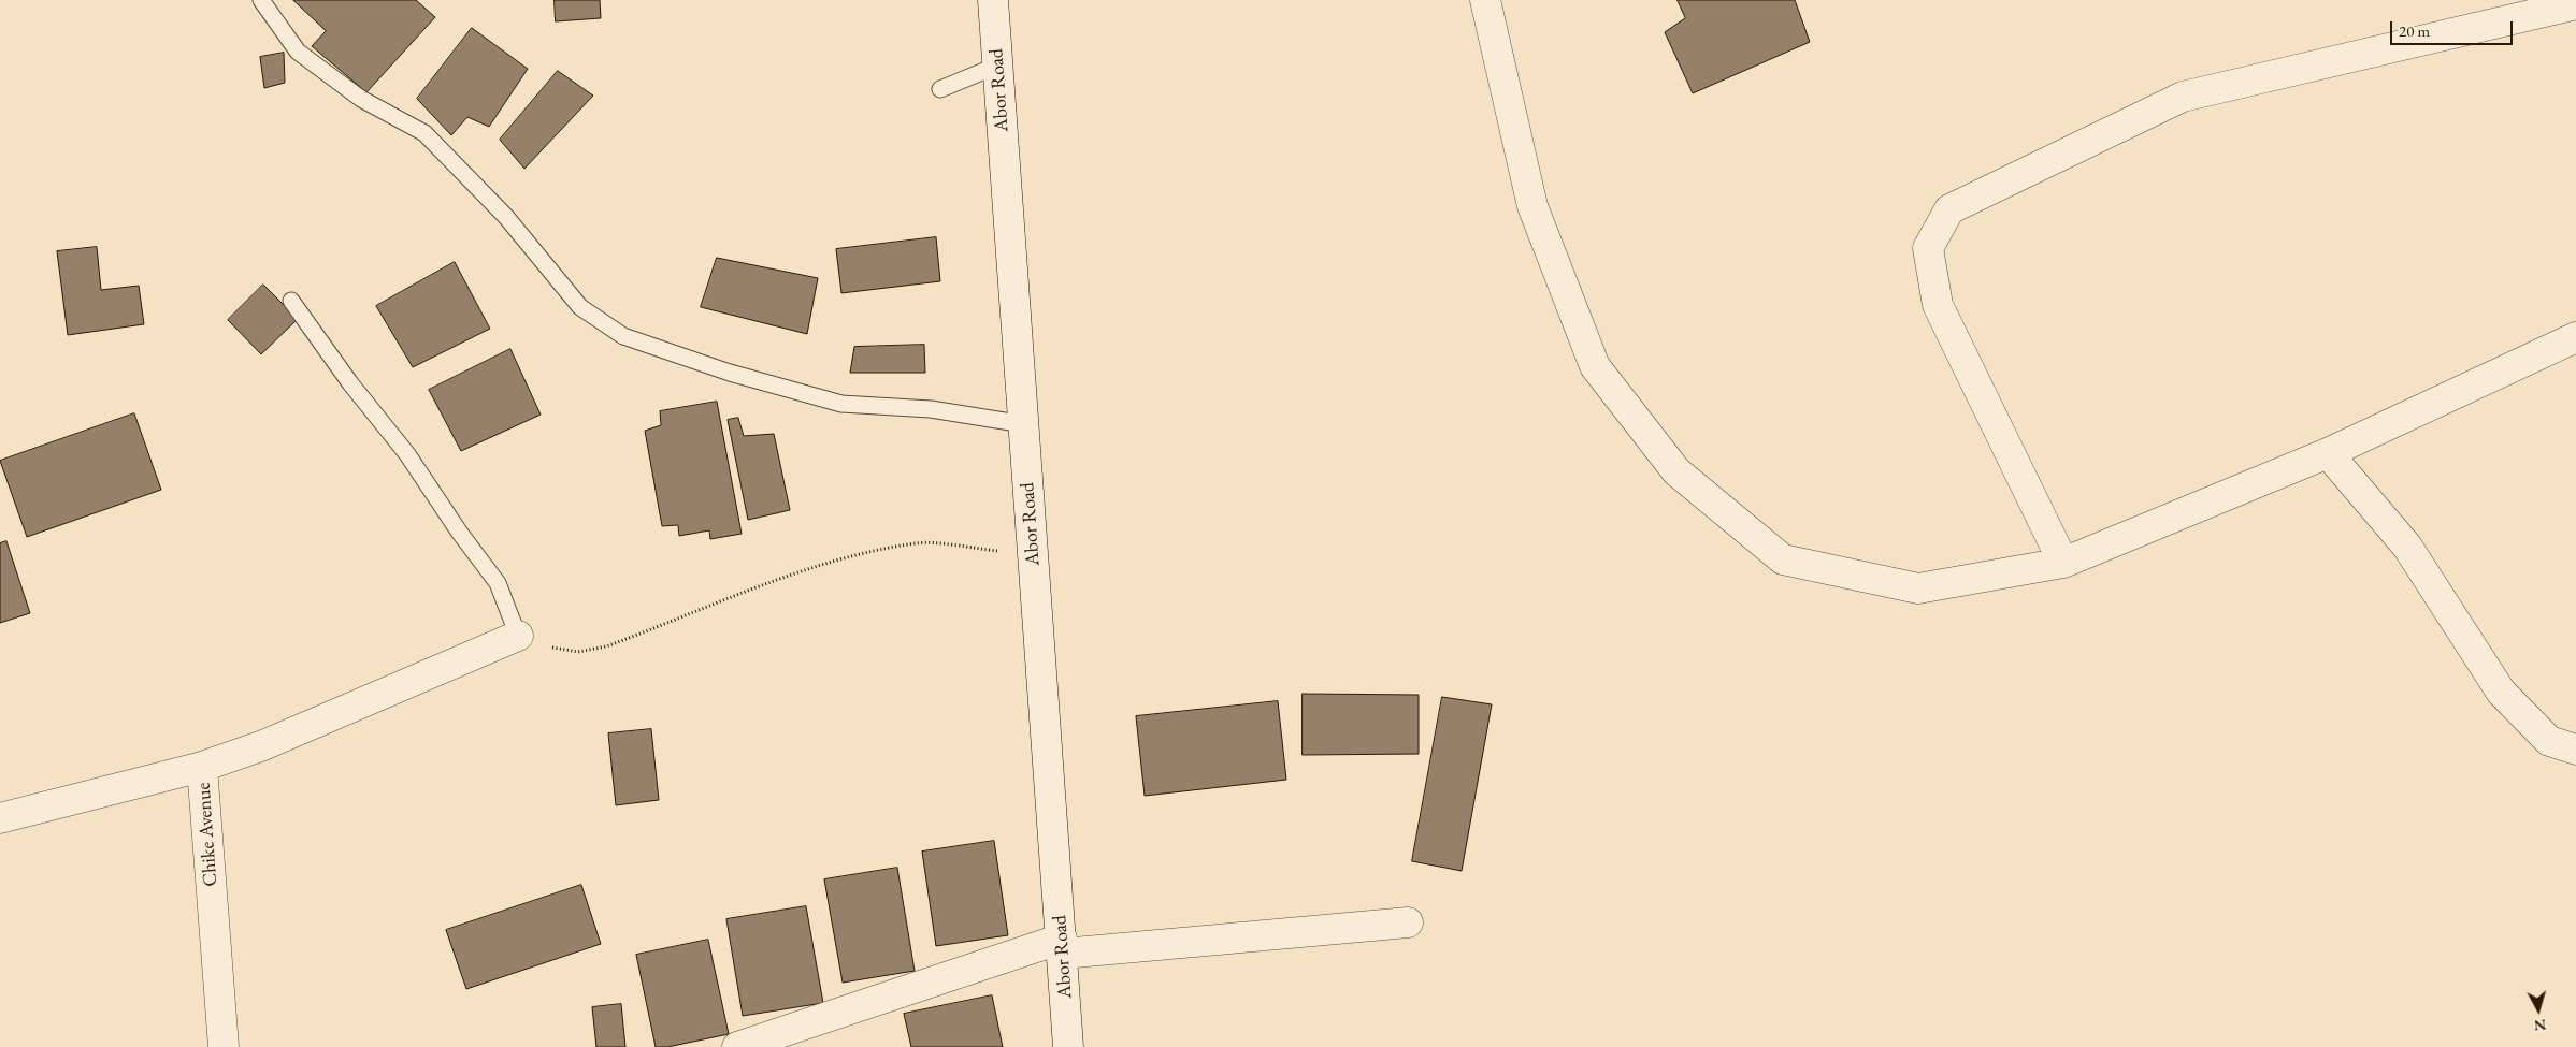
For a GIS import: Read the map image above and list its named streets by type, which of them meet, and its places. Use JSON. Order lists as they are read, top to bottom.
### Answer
{
  "streets": {
    "street": ["Abor Road", "Chike Avenue"]
  },
  "scale_bar": "20 m",
  "north": "bottom"
}
